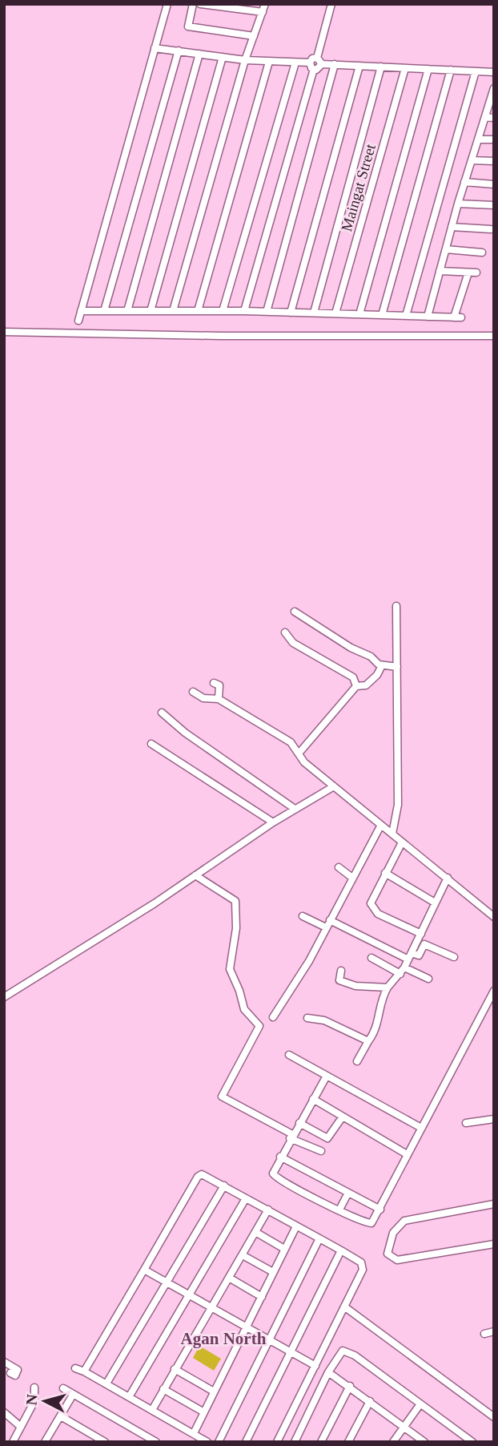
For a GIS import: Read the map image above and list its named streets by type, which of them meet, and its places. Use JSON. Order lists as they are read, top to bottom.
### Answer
{
  "streets": {
    "street": ["Maingat Street"]
  },
  "districts": ["Agan North"],
  "north": "left"
}
